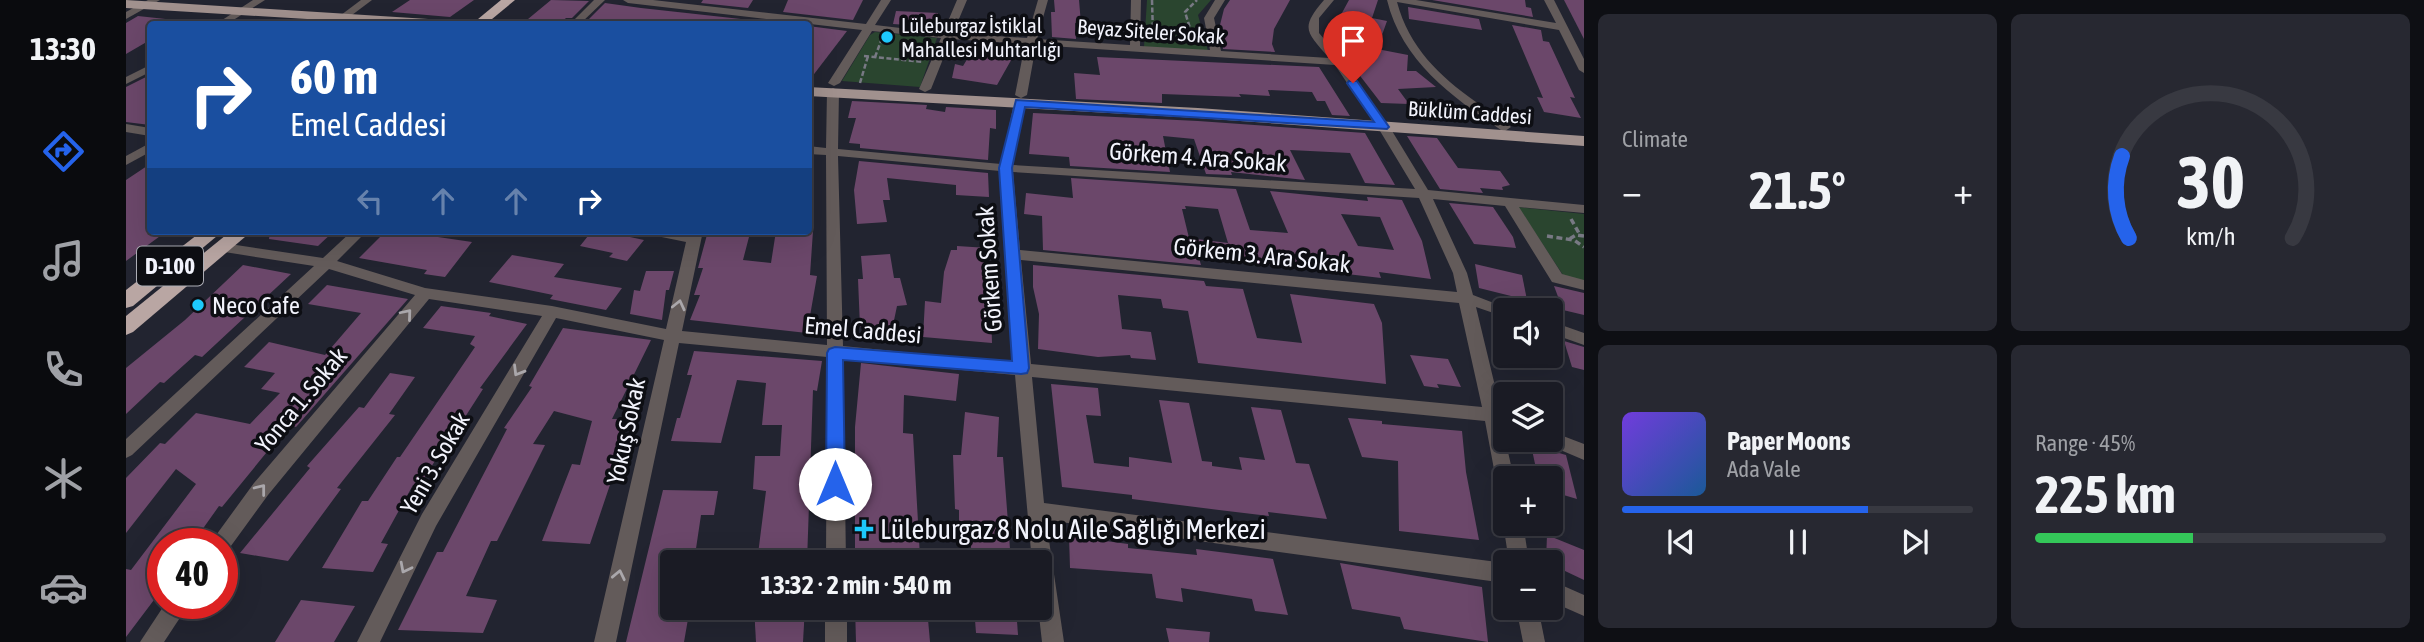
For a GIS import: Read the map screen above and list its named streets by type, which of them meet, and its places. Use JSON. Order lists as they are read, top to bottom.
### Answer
{
  "streets": {
    "highway": ["D-100"],
    "main road": ["Büklüm Caddesi"],
    "street": [
      "Beyaz Siteler Sokak",
      "Görkem 4. Ara Sokak",
      "Görkem 3. Ara Sokak",
      "Görkem Sokak",
      "Emel Caddesi",
      "Yonca 1. Sokak",
      "Yokuş Sokak",
      "Yeni 3. Sokak"
    ]
  },
  "crossings": [
    ["Beyaz Siteler Sokak", "Görkem Sokak"],
    ["Büklüm Caddesi", "Görkem Sokak"],
    ["Görkem 4. Ara Sokak", "Görkem Sokak"],
    ["Görkem 3. Ara Sokak", "Görkem Sokak"],
    ["D-100", "Emel Caddesi"],
    ["Görkem Sokak", "Emel Caddesi"],
    ["Emel Caddesi", "Yonca 1. Sokak"],
    ["Emel Caddesi", "Yokuş Sokak"],
    ["Emel Caddesi", "Yeni 3. Sokak"]
  ],
  "one_way": ["Yokuş Sokak", "Yeni 3. Sokak"],
  "places": {
    "other": ["Lüleburgaz İstiklal Mahallesi Muhtarlığı", "Neco Cafe"],
    "health": ["Lüleburgaz 8 Nolu Aile Sağlığı Merkezi"]
  },
  "page": {
    "tabs": "13:30",
    "tile": [
      "Climate",
      ["Range · 45%", "225 km"]
    ],
    "turn": ["60 m", "Emel Caddesi"],
    "heat": ["−", "21.5°", "+"],
    "map_buttons": ["+", "−"],
    "song": ["Paper Moons", "Ada Vale"],
    "limit": "40",
    "trip": "13:32 · 2 min · 540 m",
    "gauge": ["30", "km/h"]
  }
}
